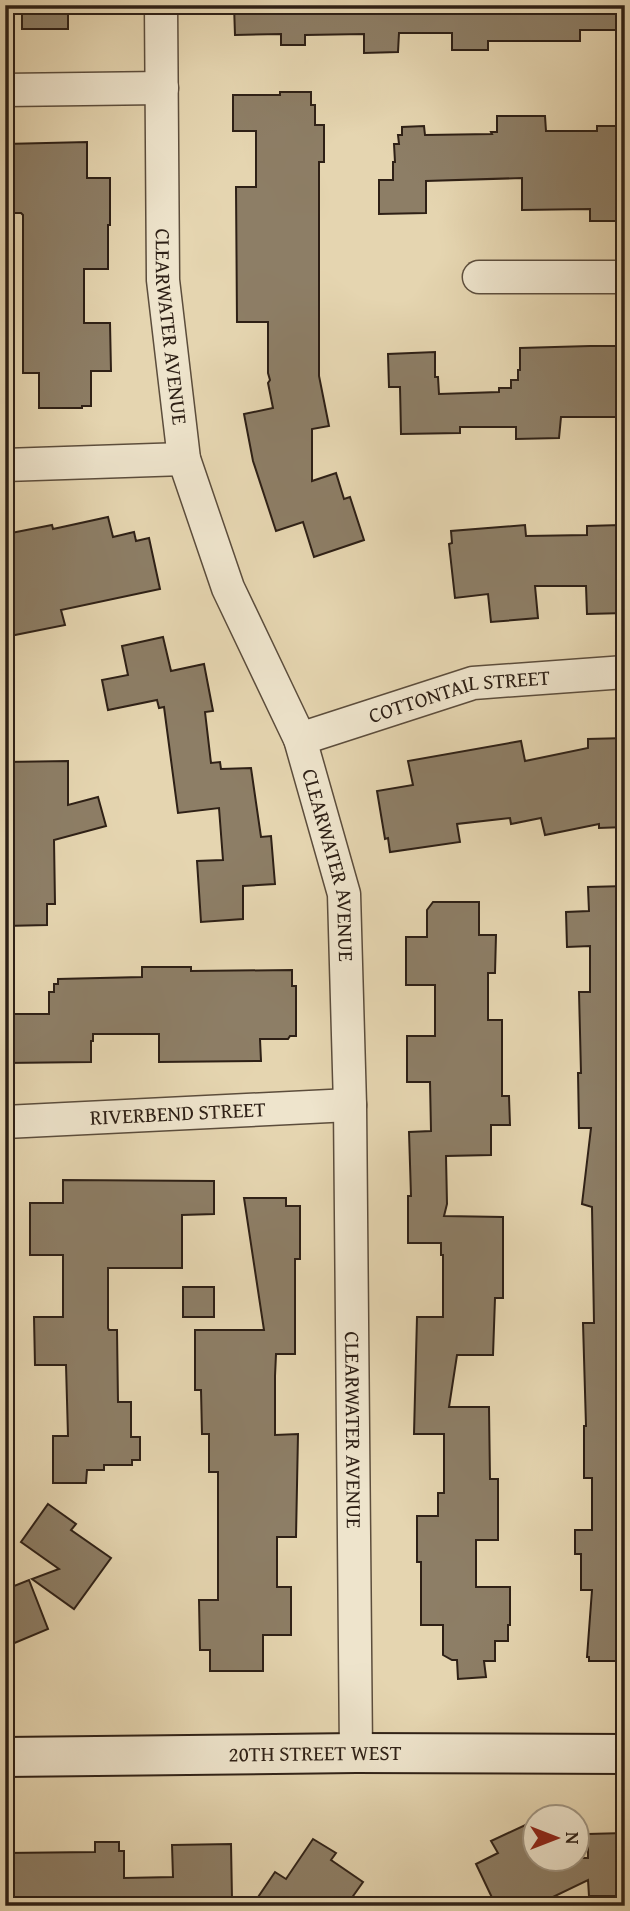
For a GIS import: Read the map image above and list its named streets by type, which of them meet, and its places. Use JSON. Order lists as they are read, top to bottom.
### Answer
{
  "streets": {
    "street": [
      "CLEARWATER AVENUE",
      "COTTONTAIL STREET",
      "RIVERBEND STREET",
      "20TH STREET WEST"
    ]
  },
  "crossings": [
    ["CLEARWATER AVENUE", "COTTONTAIL STREET"],
    ["CLEARWATER AVENUE", "RIVERBEND STREET"],
    ["CLEARWATER AVENUE", "20TH STREET WEST"]
  ],
  "north": "right"
}
